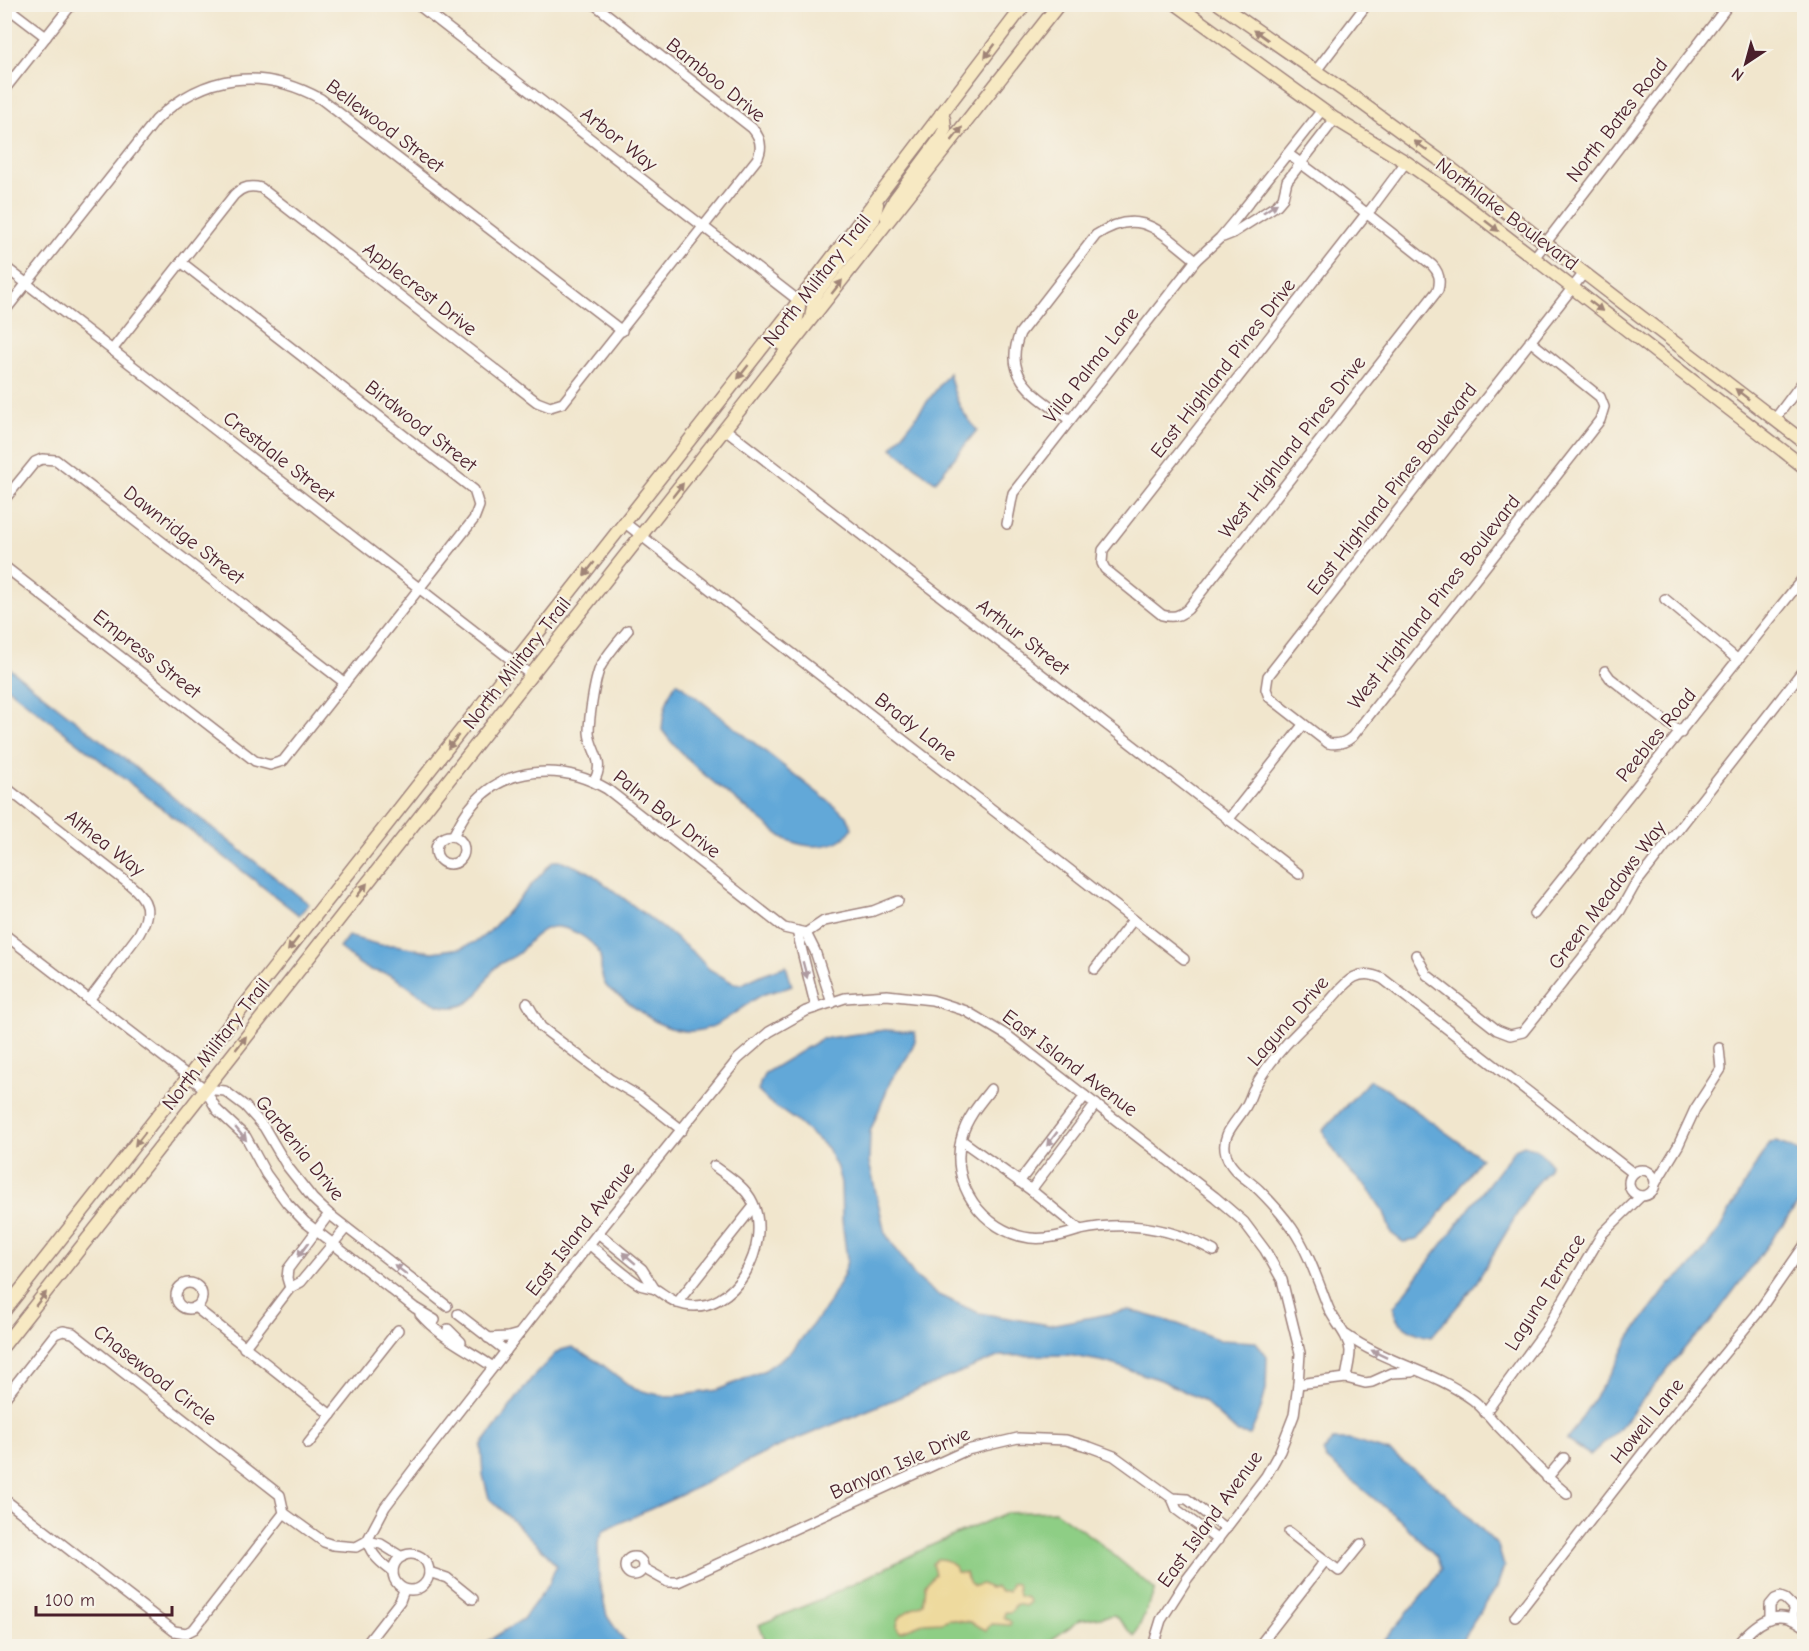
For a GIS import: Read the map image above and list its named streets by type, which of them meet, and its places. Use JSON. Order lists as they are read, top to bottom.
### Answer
{
  "streets": {
    "main road": ["Northlake Boulevard", "North Military Trail"],
    "street": [
      "Bamboo Drive",
      "North Bates Road",
      "Bellewood Street",
      "Arbor Way",
      "Applecrest Drive",
      "Villa Palma Lane",
      "East Highland Pines Drive",
      "Birdwood Street",
      "West Highland Pines Drive",
      "Crestdale Street",
      "East Highland Pines Boulevard",
      "Dawnridge Street",
      "West Highland Pines Boulevard",
      "Arthur Street",
      "Empress Street",
      "Brady Lane",
      "Peebles Road",
      "Palm Bay Drive",
      "Althea Way",
      "Green Meadows Way",
      "Laguna Drive",
      "East Island Avenue",
      "Gardenia Drive",
      "Laguna Terrace",
      "Chasewood Circle",
      "Howell Lane",
      "Banyan Isle Drive"
    ]
  },
  "crossings": [
    ["Bamboo Drive", "Arbor Way"],
    ["Bamboo Drive", "Applecrest Drive"],
    ["North Bates Road", "Northlake Boulevard"],
    ["Bellewood Street", "Applecrest Drive"],
    ["Bellewood Street", "Crestdale Street"],
    ["Arbor Way", "North Military Trail"],
    ["Arbor Way", "Applecrest Drive"],
    ["Northlake Boulevard", "Villa Palma Lane"],
    ["Northlake Boulevard", "East Highland Pines Drive"],
    ["Northlake Boulevard", "East Highland Pines Boulevard"],
    ["North Military Trail", "Crestdale Street"],
    ["North Military Trail", "Arthur Street"],
    ["North Military Trail", "Brady Lane"],
    ["North Military Trail", "Gardenia Drive"],
    ["Applecrest Drive", "Birdwood Street"],
    ["Applecrest Drive", "Crestdale Street"],
    ["East Highland Pines Drive", "West Highland Pines Drive"],
    ["Birdwood Street", "Crestdale Street"],
    ["Birdwood Street", "Dawnridge Street"],
    ["Birdwood Street", "Empress Street"],
    ["East Highland Pines Boulevard", "West Highland Pines Boulevard"],
    ["Althea Way", "Gardenia Drive"],
    ["Laguna Drive", "Laguna Terrace"],
    ["East Island Avenue", "Gardenia Drive"],
    ["East Island Avenue", "Chasewood Circle"],
    ["East Island Avenue", "Banyan Isle Drive"]
  ],
  "scale_bar": "100 m",
  "north": "bottom left"
}
